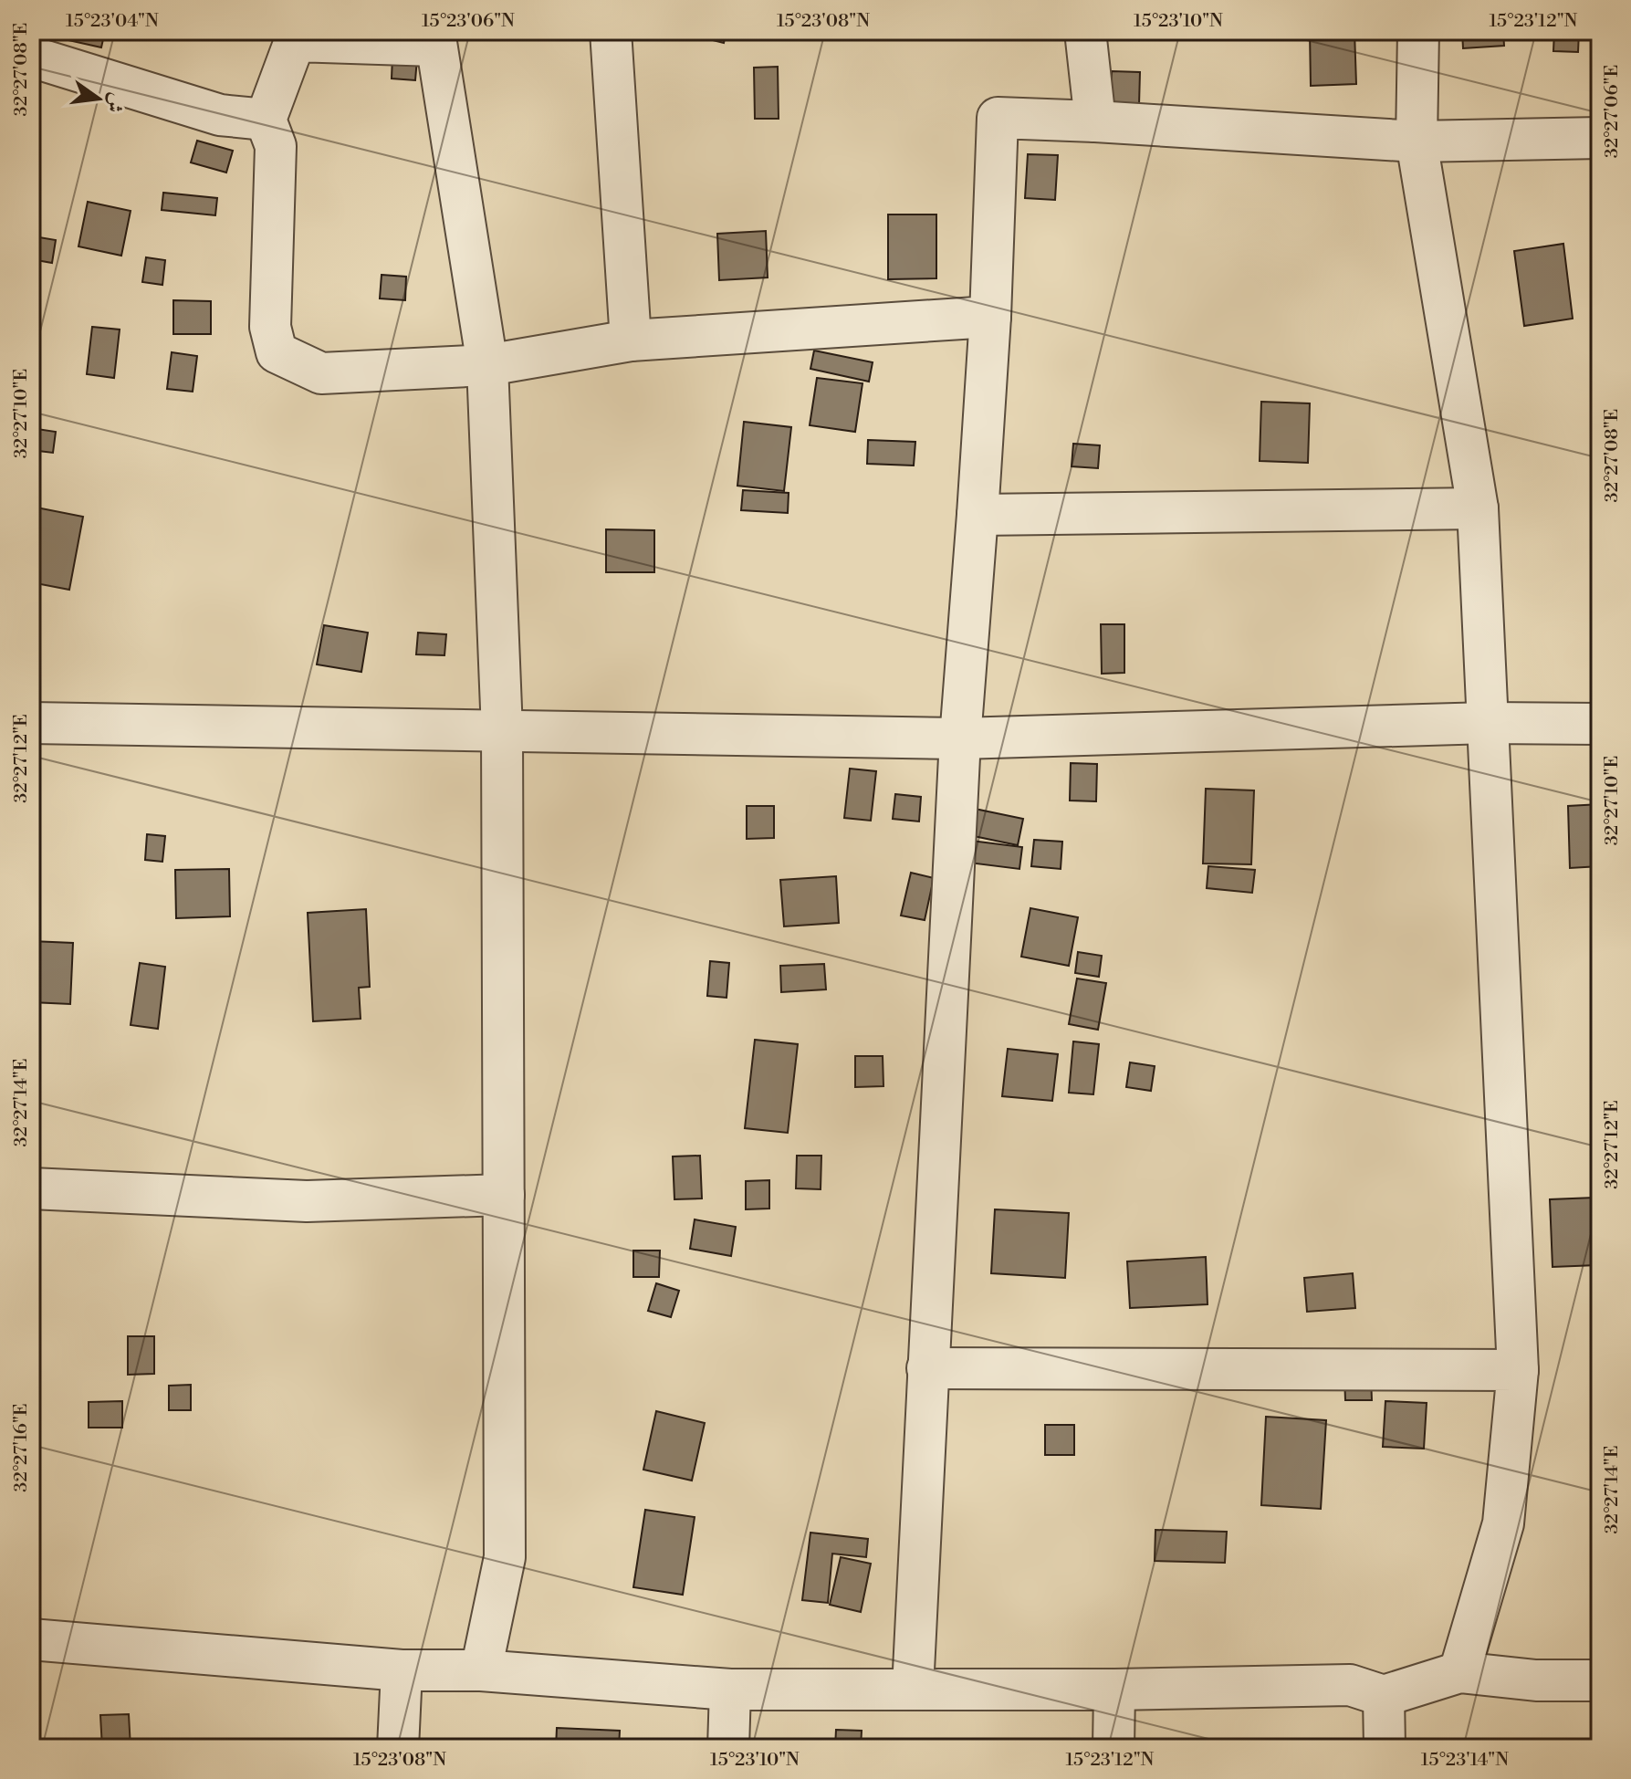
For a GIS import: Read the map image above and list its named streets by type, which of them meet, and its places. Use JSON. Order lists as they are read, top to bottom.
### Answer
{
  "north": "right",
  "coordinates": [
    "15°23'04\"N",
    "15°23'06\"N",
    "15°23'08\"N",
    "15°23'10\"N",
    "15°23'12\"N",
    "32°27'08\"E",
    "32°27'06\"E",
    "32°27'10\"E",
    "32°27'12\"E",
    "32°27'14\"E",
    "32°27'16\"E",
    "15°23'14\"N"
  ]
}
